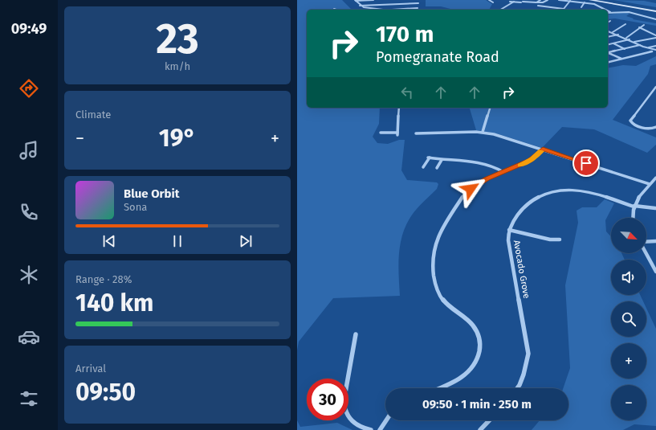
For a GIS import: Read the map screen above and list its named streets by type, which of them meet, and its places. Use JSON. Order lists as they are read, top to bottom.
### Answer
{
  "streets": {
    "street": ["Avocado Grove"]
  },
  "north": "bottom right",
  "page": {
    "tabs": "09:49",
    "tile": [
      ["23", "km/h"],
      "Climate",
      ["Range · 28%", "140 km"],
      ["Arrival", "09:50"]
    ],
    "turn": ["170 m", "Pomegranate Road"],
    "heat": ["−", "19°", "+"],
    "song": ["Blue Orbit", "Sona"],
    "map_buttons": ["+", "−"],
    "limit": "30",
    "trip": "09:50 · 1 min · 250 m"
  }
}
